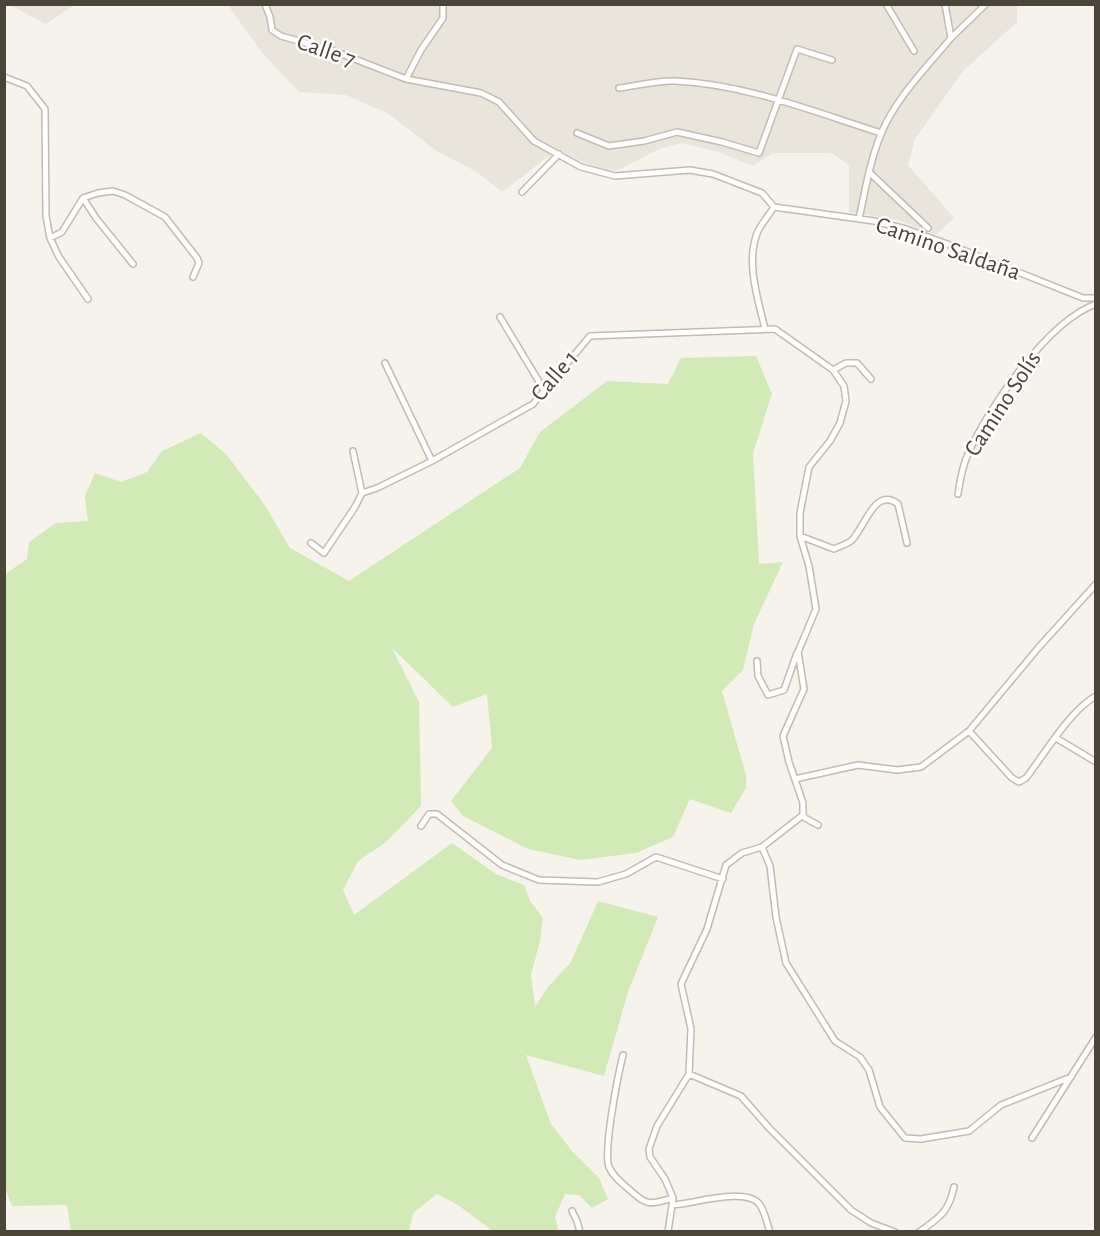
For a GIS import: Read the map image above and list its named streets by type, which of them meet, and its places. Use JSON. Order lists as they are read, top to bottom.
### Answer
{
  "streets": {
    "street": [
      "Calle 7",
      "Camino Saldaña",
      "Calle 1",
      "Camino Solís"
    ]
  }
}
